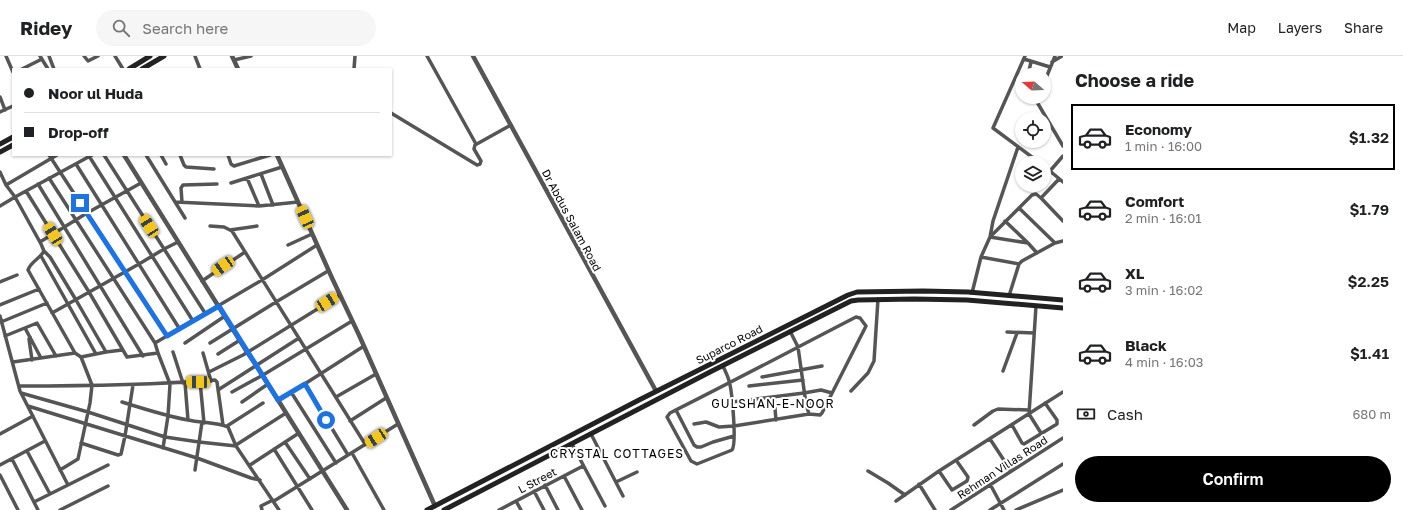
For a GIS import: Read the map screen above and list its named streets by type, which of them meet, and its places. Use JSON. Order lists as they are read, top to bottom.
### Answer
{
  "streets": {
    "main road": ["Suparco Road"],
    "street": ["Dr Abdus Salam Road", "Rehman Villas Road", "L Street"]
  },
  "crossings": [
    ["Dr Abdus Salam Road", "Suparco Road"]
  ],
  "districts": ["GULSHAN-E-NOOR", "CRYSTAL COTTAGES"],
  "north": "left",
  "page": {
    "header": "Ridey",
    "search": "Search here",
    "nav": ["Map", "Layers", "Share"],
    "heading": "Choose a ride",
    "banner": ["Noor ul Huda", "Drop-off"],
    "list": [
      {
        "name": "Economy",
        "note": "1 min · 16:00",
        "value": "$1.32"
      },
      {
        "name": "Comfort",
        "note": "2 min · 16:01",
        "value": "$1.79"
      },
      {
        "name": "XL",
        "note": "3 min · 16:02",
        "value": "$2.25"
      },
      {
        "name": "Black",
        "note": "4 min · 16:03",
        "value": "$1.41"
      }
    ],
    "pay": ["Cash", "680 m"],
    "buttons": "Confirm"
  }
}
